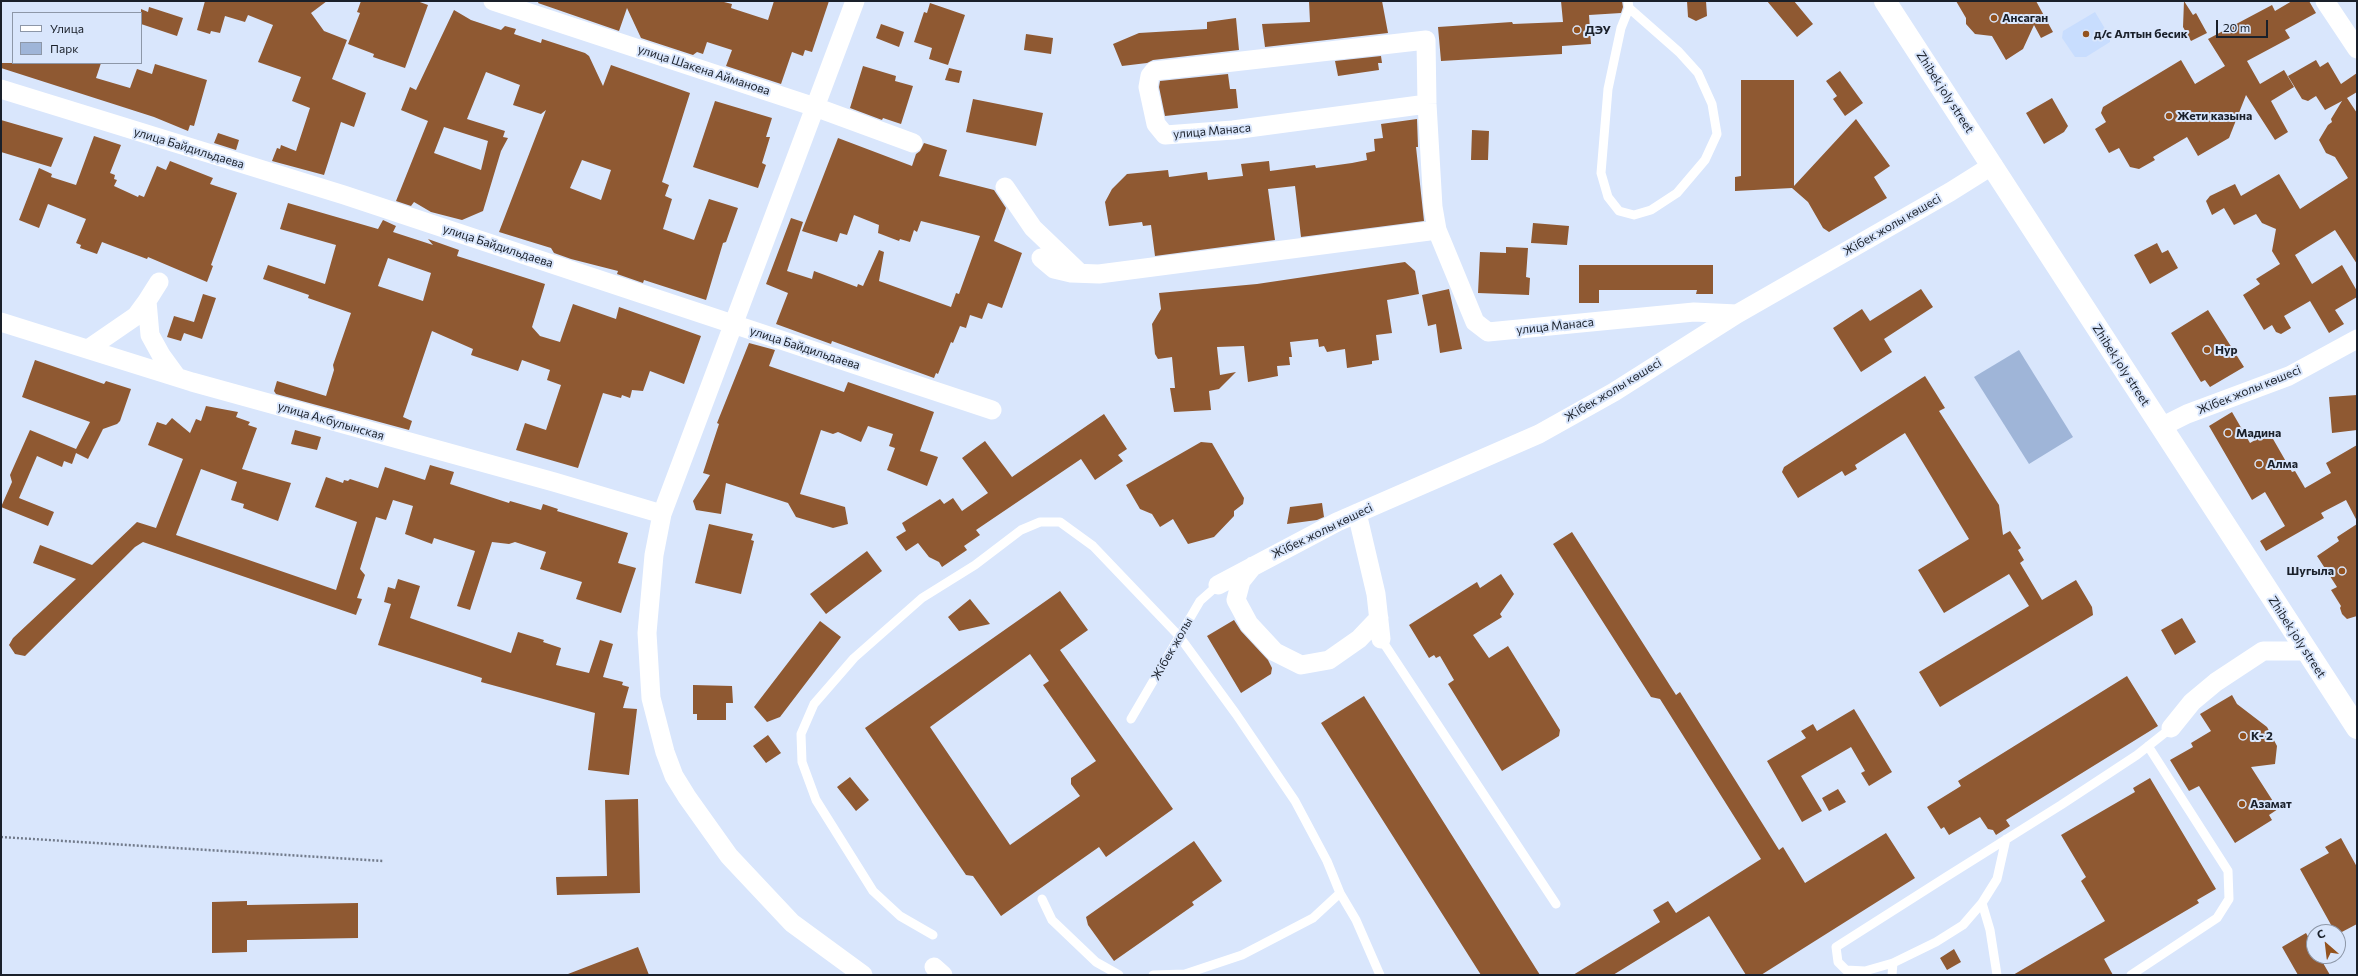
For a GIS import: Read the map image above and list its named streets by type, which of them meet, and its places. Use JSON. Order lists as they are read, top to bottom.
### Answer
{
  "streets": {
    "highway": ["Zhibek joly street"],
    "street": [
      "улица Шакена Айманова",
      "улица Манаса",
      "улица Байдильдаева",
      "Жібек жолы көшесі",
      "улица Акбулынская"
    ],
    "lane": ["Жібек жолы"]
  },
  "crossings": [
    ["Zhibek joly street", "Жібек жолы көшесі"],
    ["улица Манаса", "Жібек жолы көшесі"],
    ["Жібек жолы көшесі", "Жібек жолы"]
  ],
  "places": [
    "Ансаган",
    "ДЭУ",
    "д/с Алтын бесик",
    "Жети казына",
    "Нур",
    "Мадина",
    "Алма",
    "Шугыла",
    "К- 2",
    "Азамат"
  ],
  "legend": ["Улица", "Парк"],
  "scale_bar": "20 m",
  "north": "top left"
}
